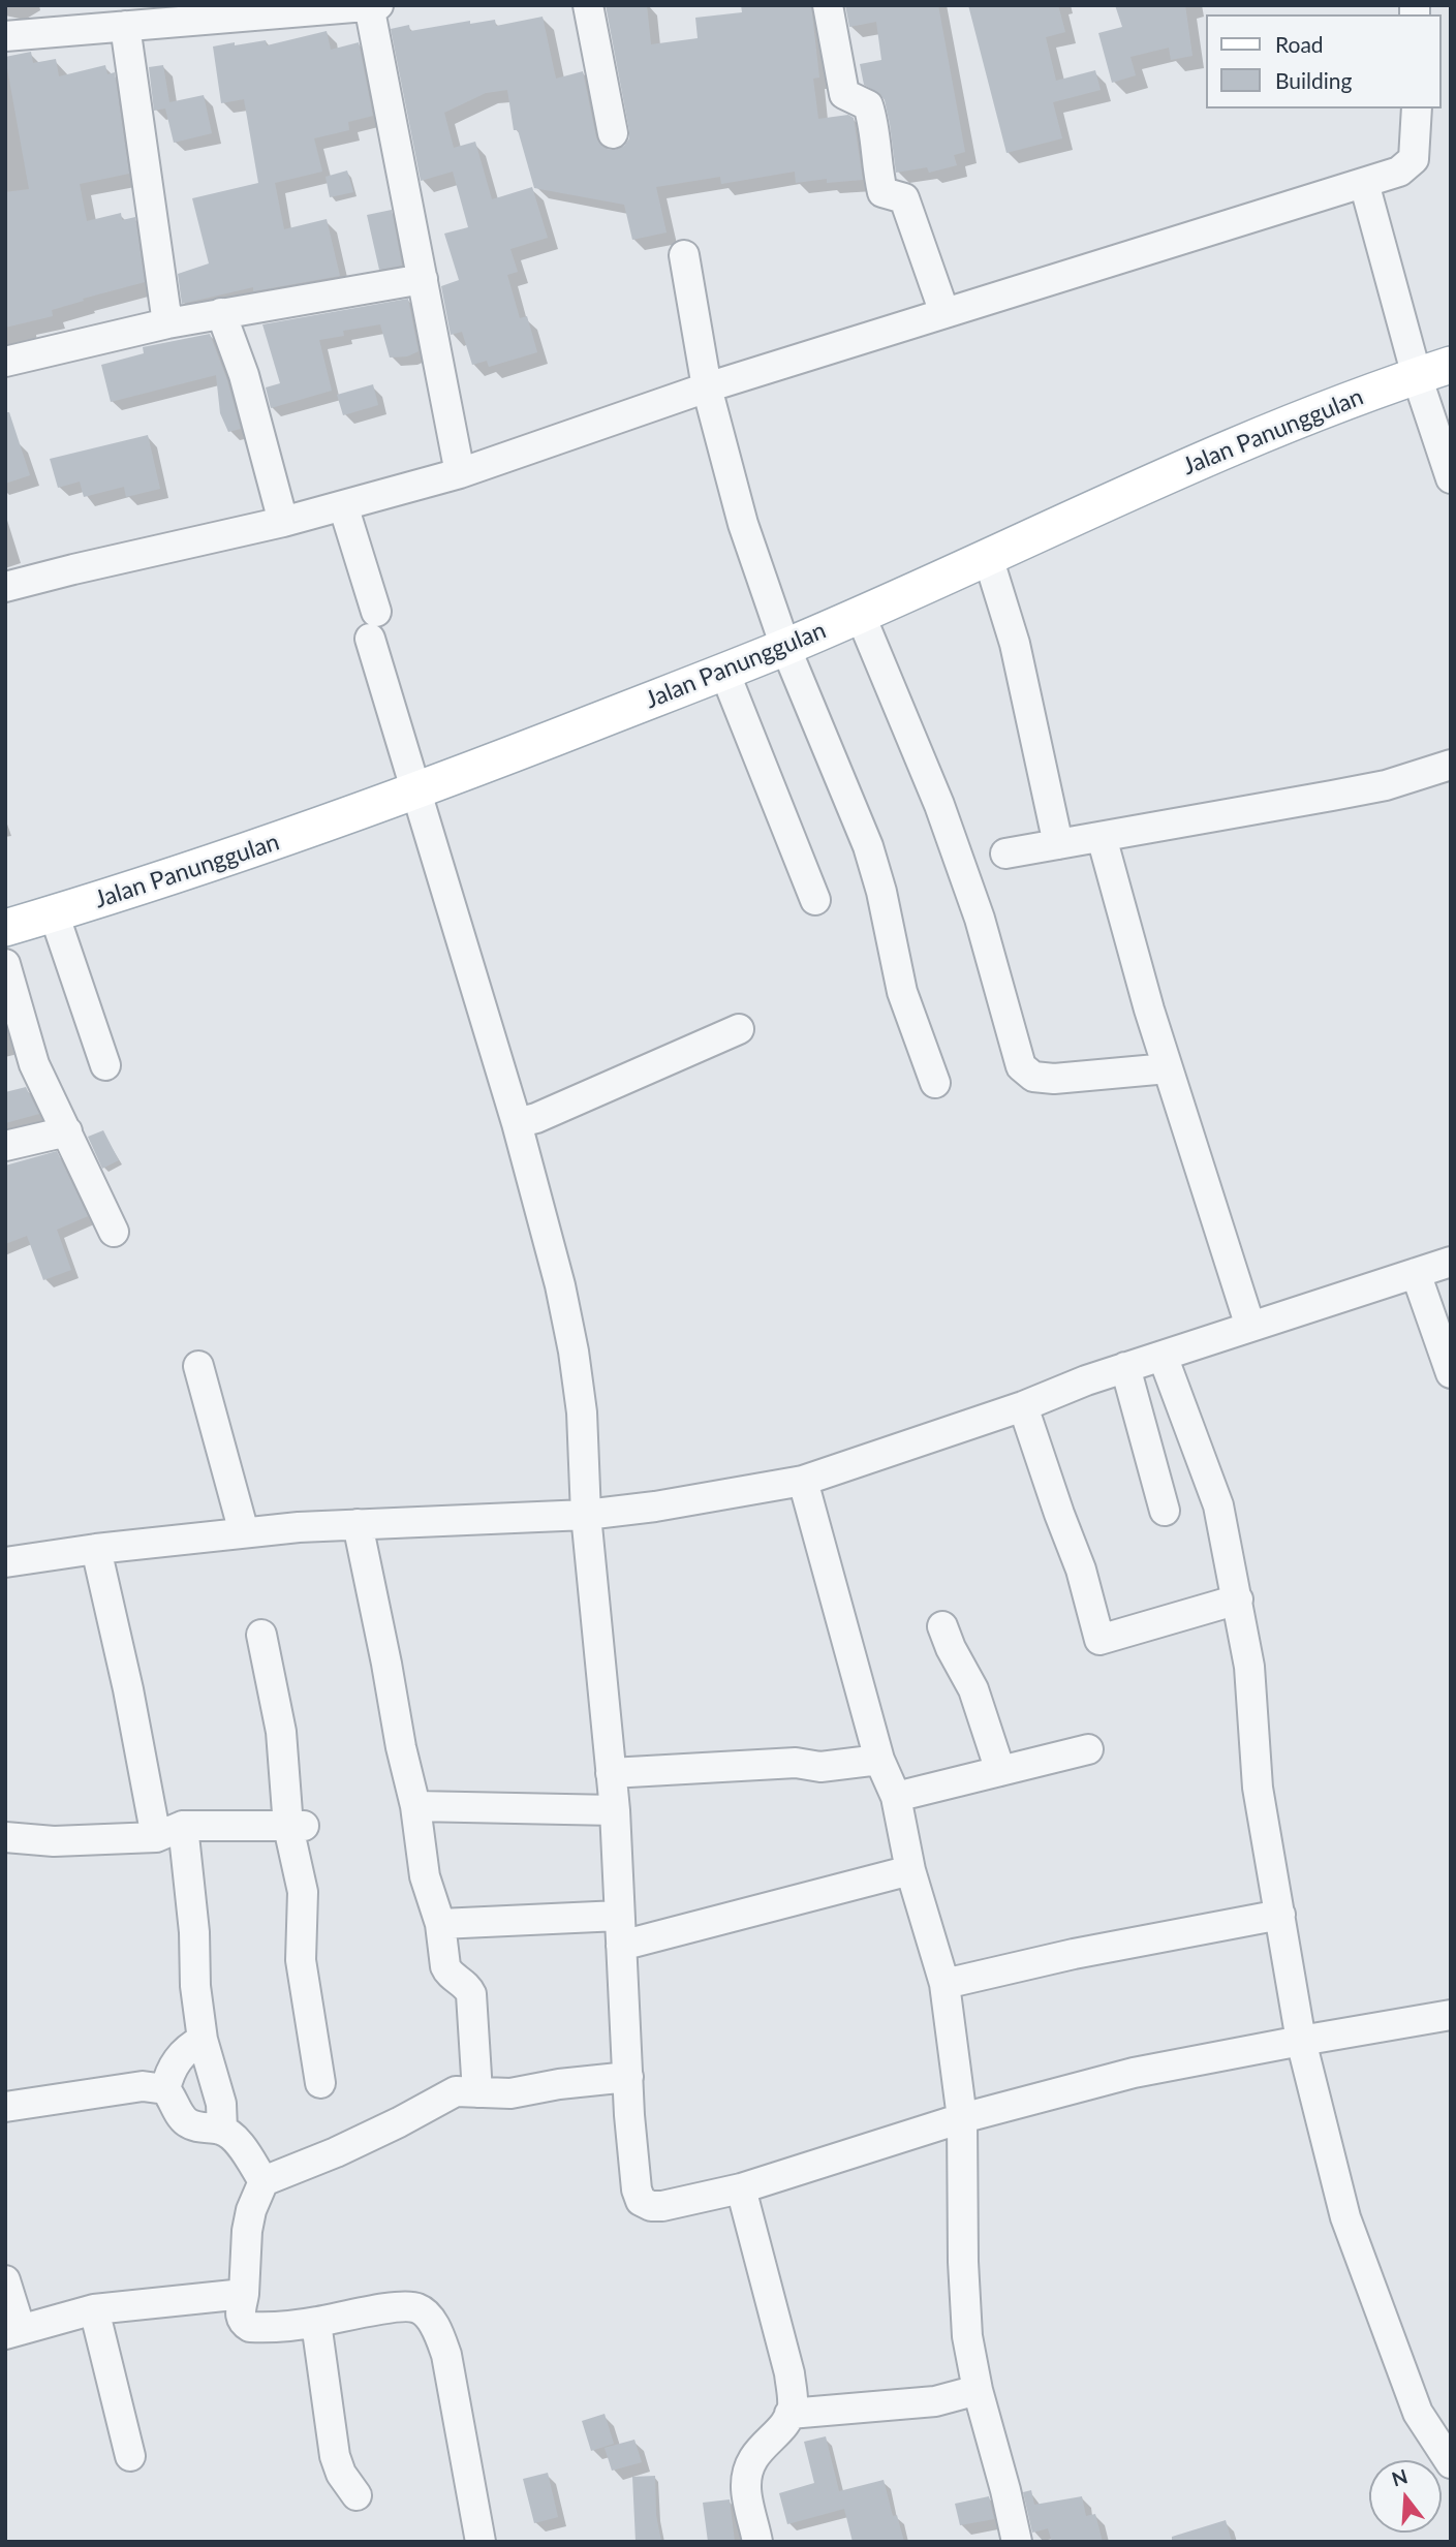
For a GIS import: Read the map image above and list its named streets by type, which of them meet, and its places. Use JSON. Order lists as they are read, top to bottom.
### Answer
{
  "streets": {
    "main road": ["Jalan Panunggulan"]
  },
  "legend": ["Road", "Building"],
  "north": "top"
}
